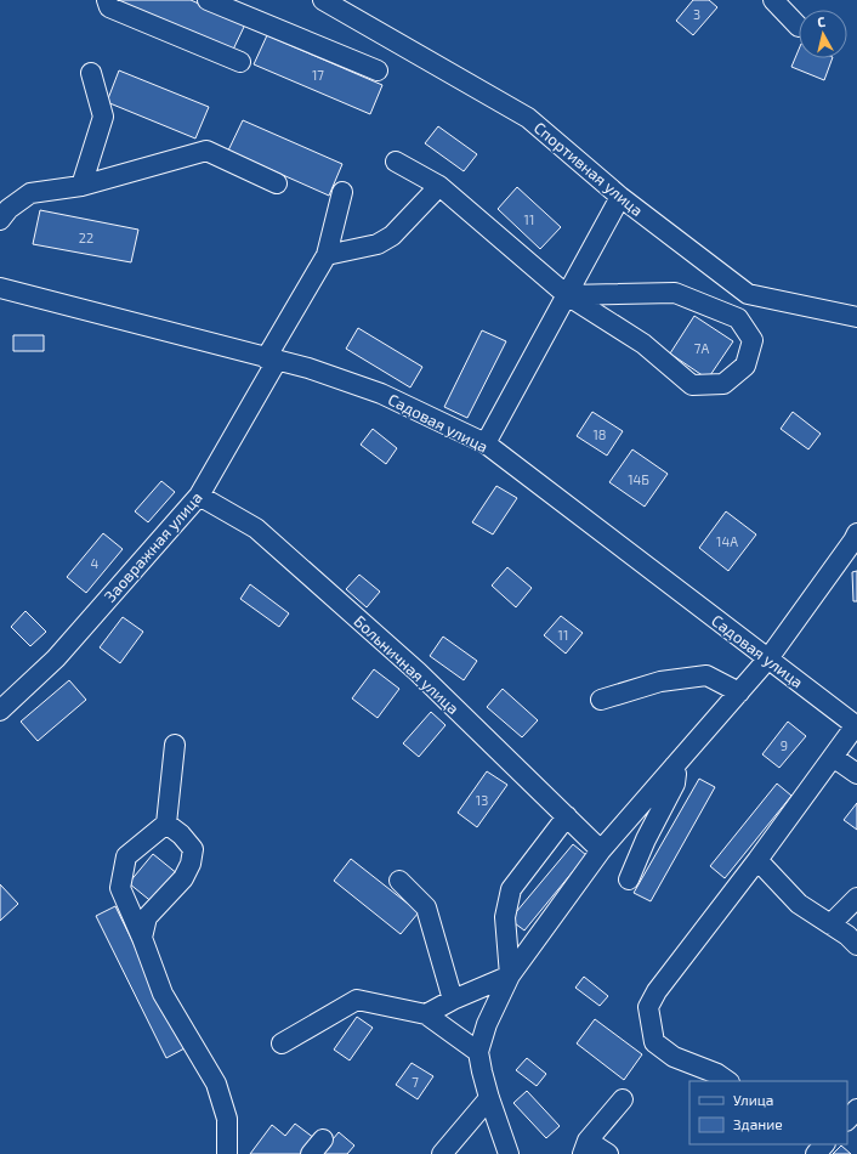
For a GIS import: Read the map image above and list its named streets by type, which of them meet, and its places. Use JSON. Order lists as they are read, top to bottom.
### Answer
{
  "streets": {
    "street": [
      "Спортивная улица",
      "Садовая улица",
      "Заовражная улица",
      "Больничная улица"
    ]
  },
  "crossings": [
    ["Садовая улица", "Заовражная улица"],
    ["Заовражная улица", "Больничная улица"]
  ],
  "house_numbers": [
    "3",
    "17",
    "11",
    "22",
    "7А",
    "18",
    "14Б",
    "14А",
    "4",
    "11",
    "9",
    "13",
    "7"
  ],
  "legend": ["Улица", "Здание"],
  "north": "top"
}
